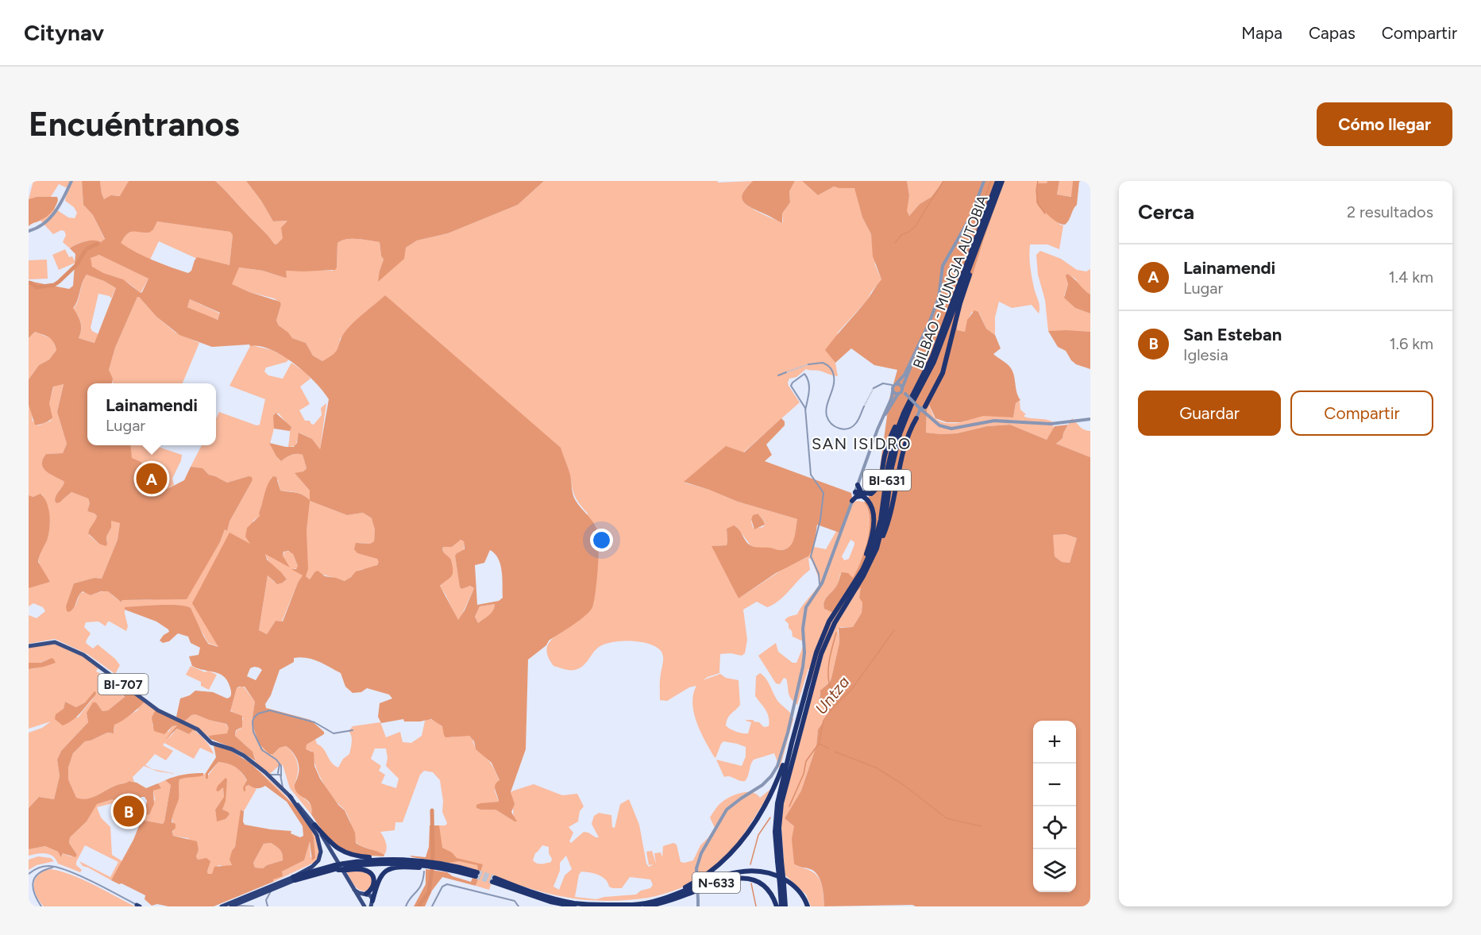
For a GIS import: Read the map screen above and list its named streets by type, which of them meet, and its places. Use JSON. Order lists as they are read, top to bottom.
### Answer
{
  "streets": {
    "highway": ["BILBAO - MUNGIA AUTOBIA", "BI-631", "N-633"],
    "main road": ["BI-707"]
  },
  "districts": ["SAN ISIDRO"],
  "water": ["Untza"],
  "page": {
    "header": "Citynav",
    "nav": ["Mapa", "Capas", "Compartir"],
    "buttons": [
      "Cómo llegar",
      ["Guardar", "Compartir"]
    ],
    "title": "Encuéntranos",
    "heading": ["Cerca", "2 resultados"],
    "list": [
      {
        "mark": "A",
        "name": "Lainamendi",
        "note": "Lugar",
        "value": "1.4 km"
      },
      {
        "mark": "B",
        "name": "San Esteban",
        "note": "Iglesia",
        "value": "1.6 km"
      }
    ],
    "popup": ["Lainamendi", "Lugar"],
    "pins": ["A", "B"],
    "map_buttons": ["+", "−"]
  }
}
